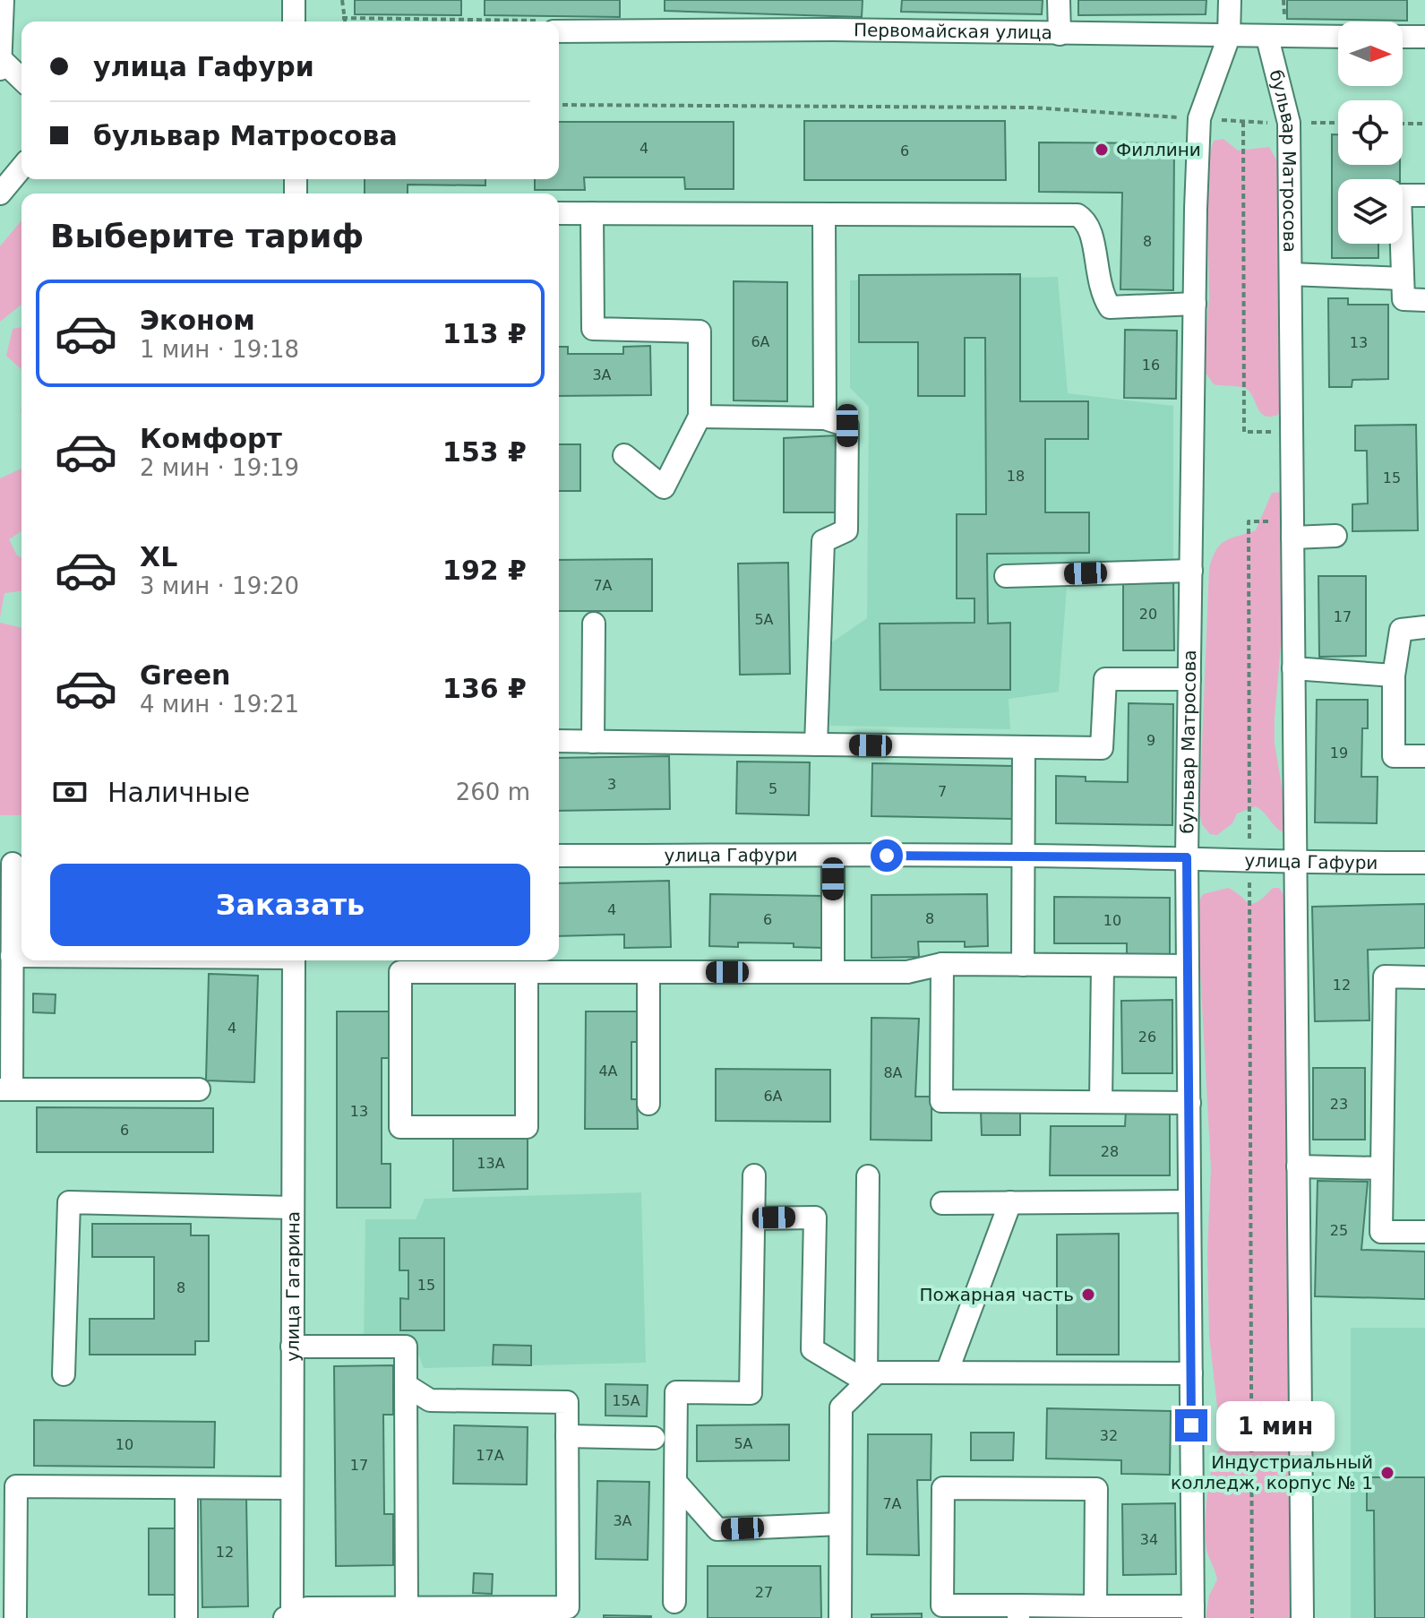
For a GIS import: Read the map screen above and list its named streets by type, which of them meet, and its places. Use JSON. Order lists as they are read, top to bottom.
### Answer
{
  "streets": {
    "street": [
      "Первомайская улица",
      "бульвар Матросова",
      "улица Гафури",
      "улица Гагарина"
    ]
  },
  "crossings": [
    ["Первомайская улица", "бульвар Матросова"],
    ["бульвар Матросова", "улица Гафури"]
  ],
  "places": ["Филлини", "Пожарная часть", "Индустриальный колледж, корпус № 1"],
  "house_numbers": [
    "4",
    "6",
    "8",
    "6А",
    "13",
    "16",
    "3А",
    "18",
    "15",
    "7А",
    "20",
    "17",
    "5А",
    "9",
    "19",
    "3",
    "5",
    "7",
    "4",
    "8",
    "6",
    "10",
    "12",
    "4",
    "26",
    "4А",
    "8А",
    "6А",
    "23",
    "13",
    "6",
    "28",
    "13А",
    "25",
    "15",
    "8",
    "15А",
    "32",
    "5А",
    "10",
    "17А",
    "17",
    "7А",
    "3А",
    "34",
    "12",
    "27"
  ],
  "north": "right",
  "page": {
    "banner": ["улица Гафури", "бульвар Матросова"],
    "heading": "Выберите тариф",
    "list": [
      {
        "name": "Эконом",
        "note": "1 мин · 19:18",
        "value": "113 ₽"
      },
      {
        "name": "Комфорт",
        "note": "2 мин · 19:19",
        "value": "153 ₽"
      },
      {
        "name": "XL",
        "note": "3 мин · 19:20",
        "value": "192 ₽"
      },
      {
        "name": "Green",
        "note": "4 мин · 19:21",
        "value": "136 ₽"
      }
    ],
    "pay": ["Наличные", "260 m"],
    "buttons": "Заказать",
    "bubble": "1 мин"
  }
}
